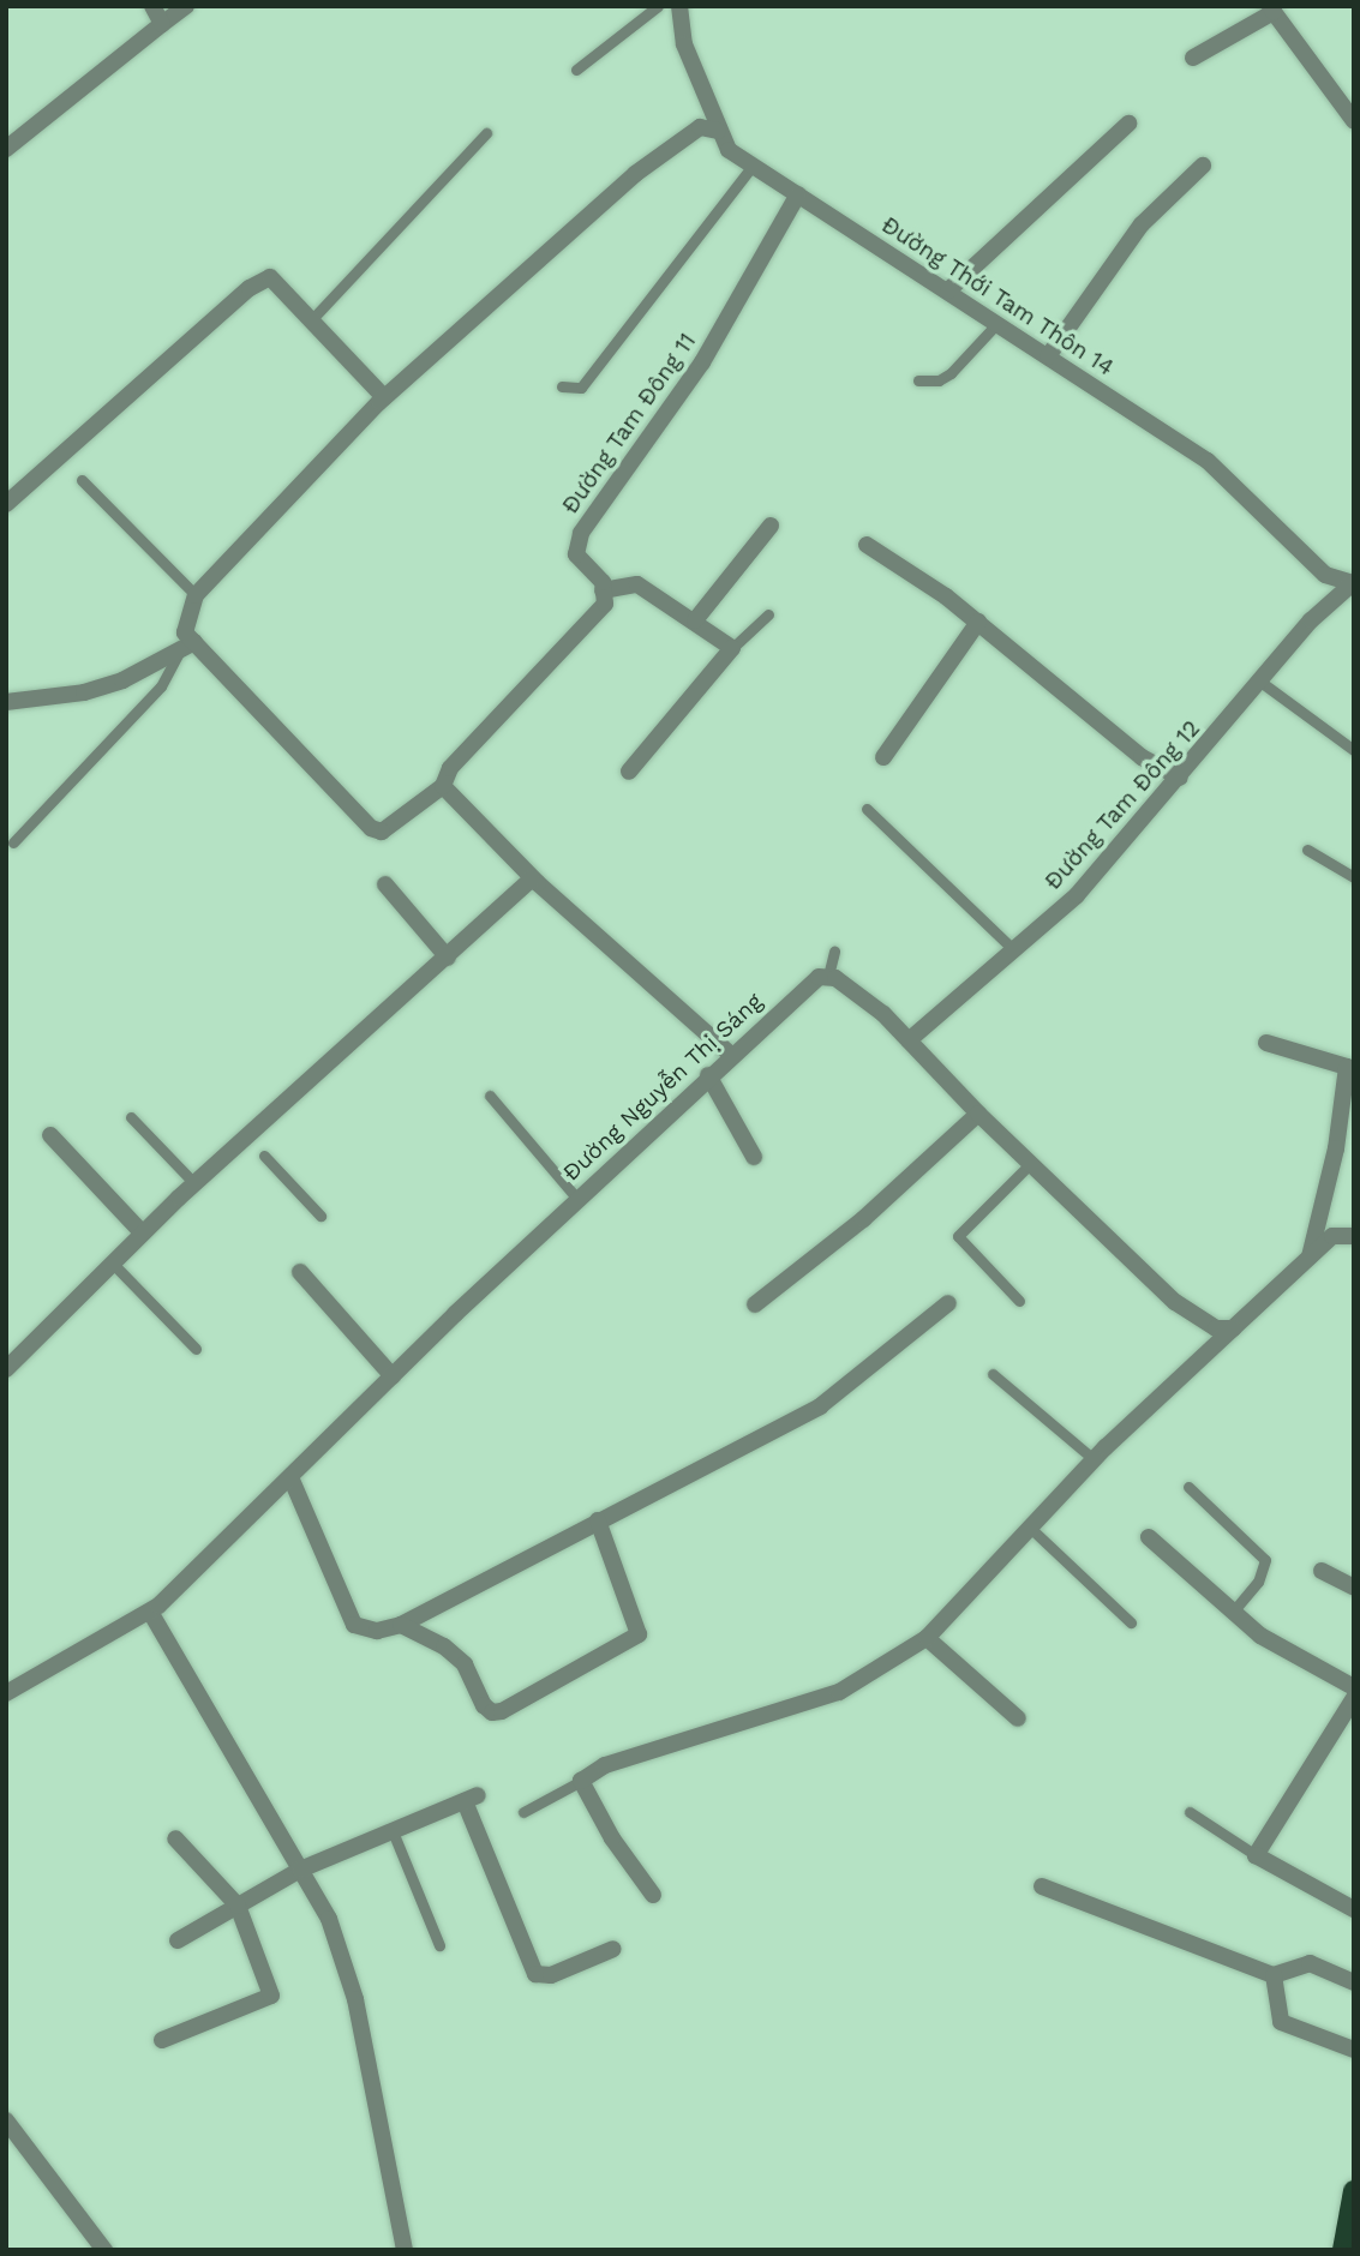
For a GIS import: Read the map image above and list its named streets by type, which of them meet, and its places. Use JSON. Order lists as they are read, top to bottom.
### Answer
{
  "streets": {
    "street": [
      "Đường Thới Tam Thôn 14",
      "Đường Tam Đông 11",
      "Đường Tam Đông 12",
      "Đường Nguyễn Thị Sáng"
    ]
  },
  "crossings": [
    ["Đường Thới Tam Thôn 14", "Đường Tam Đông 11"],
    ["Đường Thới Tam Thôn 14", "Đường Tam Đông 12"]
  ]
}
